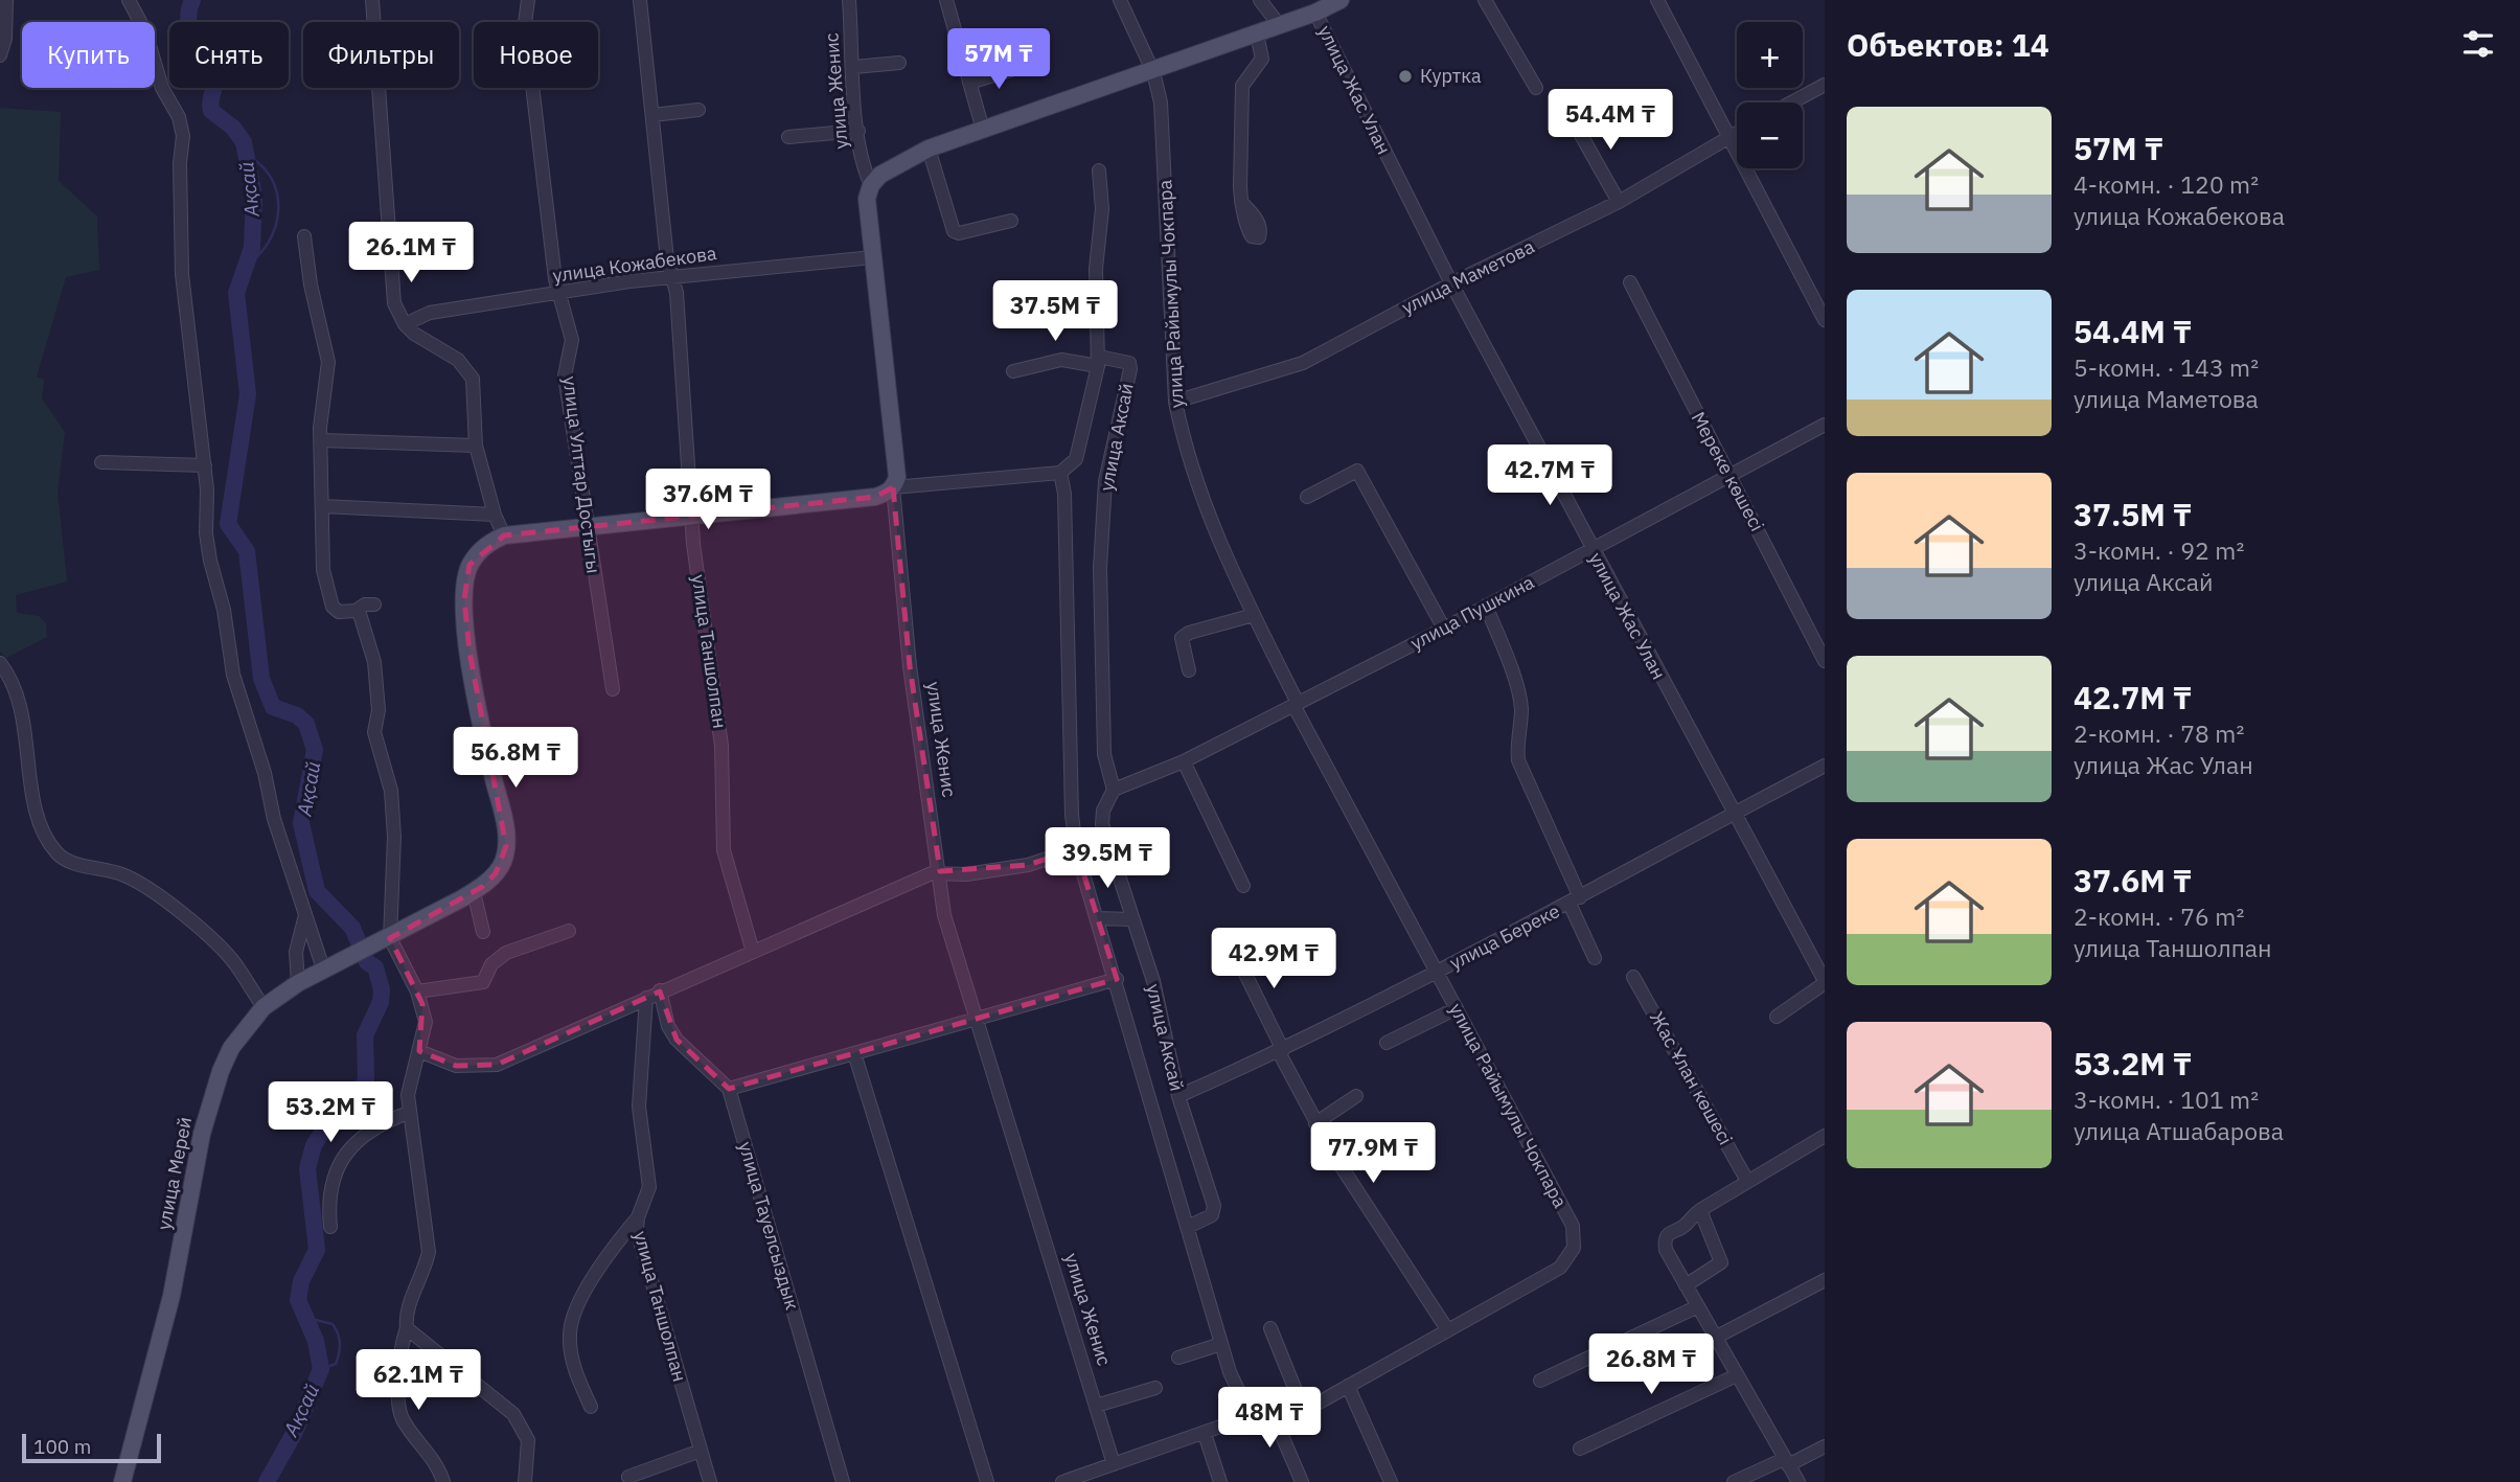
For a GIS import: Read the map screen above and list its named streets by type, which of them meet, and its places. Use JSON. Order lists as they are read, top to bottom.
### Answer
{
  "streets": {
    "main road": ["улица Женис", "улица Мерей"],
    "street": [
      "улица Жас Улан",
      "улица Кожабекова",
      "улица Маметова",
      "улица Райымулы Чокпара",
      "улица Аксай",
      "Мереке көшесі",
      "улица Улттар Достыгы",
      "улица Пушкина",
      "улица Таншолпан",
      "улица Береке",
      "Жас Ұлан көшесі",
      "улица Тауелсыздык"
    ]
  },
  "crossings": [
    ["улица Жас Улан", "улица Маметова"],
    ["улица Жас Улан", "улица Пушкина"],
    ["улица Жас Улан", "улица Береке"],
    ["улица Женис", "улица Кожабекова"],
    ["улица Кожабекова", "улица Улттар Достыгы"],
    ["улица Кожабекова", "улица Таншолпан"],
    ["улица Маметова", "улица Райымулы Чокпара"],
    ["улица Райымулы Чокпара", "улица Пушкина"],
    ["улица Райымулы Чокпара", "улица Береке"],
    ["улица Аксай", "улица Пушкина"],
    ["улица Аксай", "улица Береке"],
    ["Мереке көшесі", "улица Пушкина"]
  ],
  "water": ["Ақсай"],
  "places": ["Куртка"],
  "scale_bar": "100 m",
  "page": {
    "heading": "Объектов: 14",
    "map_buttons": ["+", "−"],
    "chip": [
      "Купить",
      "Снять",
      "Фильтры",
      "Новое"
    ],
    "price": [
      "57M ₸",
      "54.4M ₸",
      "26.1M ₸",
      "37.5M ₸",
      "42.7M ₸",
      "37.6M ₸",
      "56.8M ₸",
      "39.5M ₸",
      "42.9M ₸",
      "53.2M ₸",
      "77.9M ₸",
      "26.8M ₸",
      "62.1M ₸",
      "48M ₸"
    ],
    "list": [
      {
        "name": "57M ₸",
        "note": "4-комн. · 120 m² · улица Кожабекова"
      },
      {
        "name": "54.4M ₸",
        "note": "5-комн. · 143 m² · улица Маметова"
      },
      {
        "name": "37.5M ₸",
        "note": "3-комн. · 92 m² · улица Аксай"
      },
      {
        "name": "42.7M ₸",
        "note": "2-комн. · 78 m² · улица Жас Улан"
      },
      {
        "name": "37.6M ₸",
        "note": "2-комн. · 76 m² · улица Таншолпан"
      },
      {
        "name": "53.2M ₸",
        "note": "3-комн. · 101 m² · улица Атшабарова"
      }
    ],
    "scale": "100 m"
  }
}
